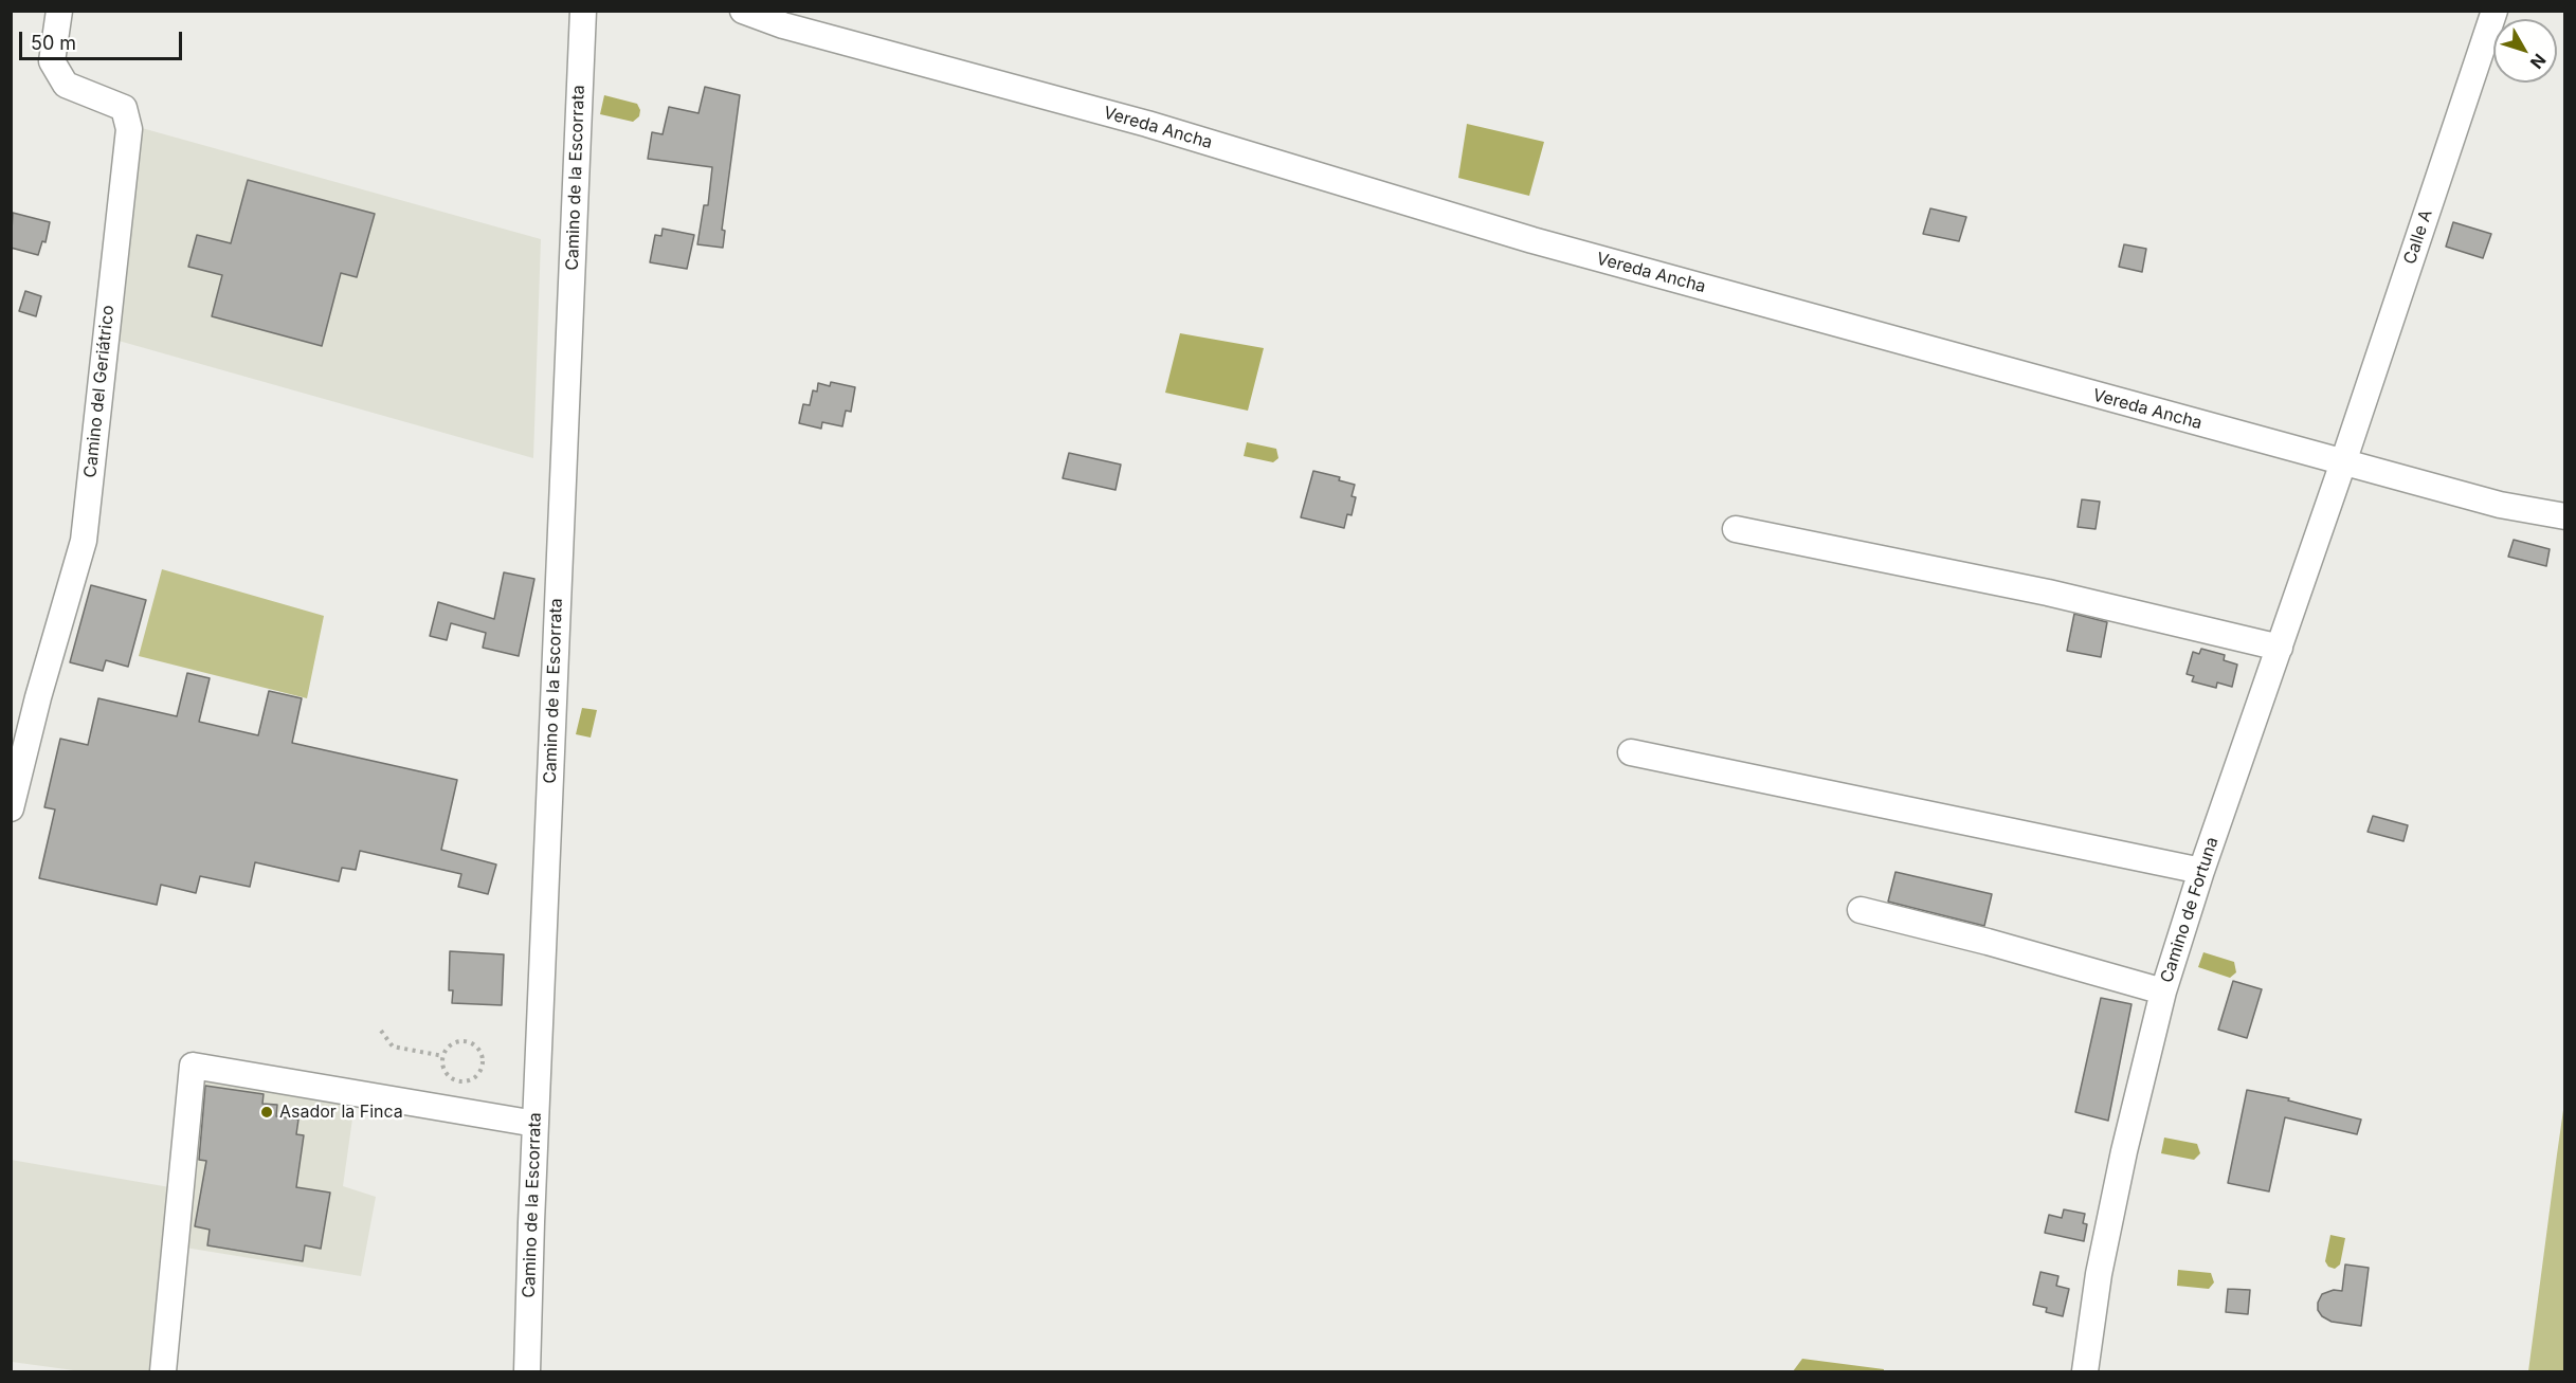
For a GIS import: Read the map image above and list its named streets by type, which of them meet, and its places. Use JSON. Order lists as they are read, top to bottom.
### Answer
{
  "streets": {
    "street": [
      "Vereda Ancha",
      "Camino de la Escorrata",
      "Calle A",
      "Camino del Geriátrico",
      "Camino de Fortuna"
    ]
  },
  "crossings": [
    ["Vereda Ancha", "Calle A"],
    ["Vereda Ancha", "Camino de Fortuna"],
    ["Calle A", "Camino de Fortuna"]
  ],
  "places": ["Asador la Finca"],
  "scale_bar": "50 m",
  "north": "bottom right"
}
